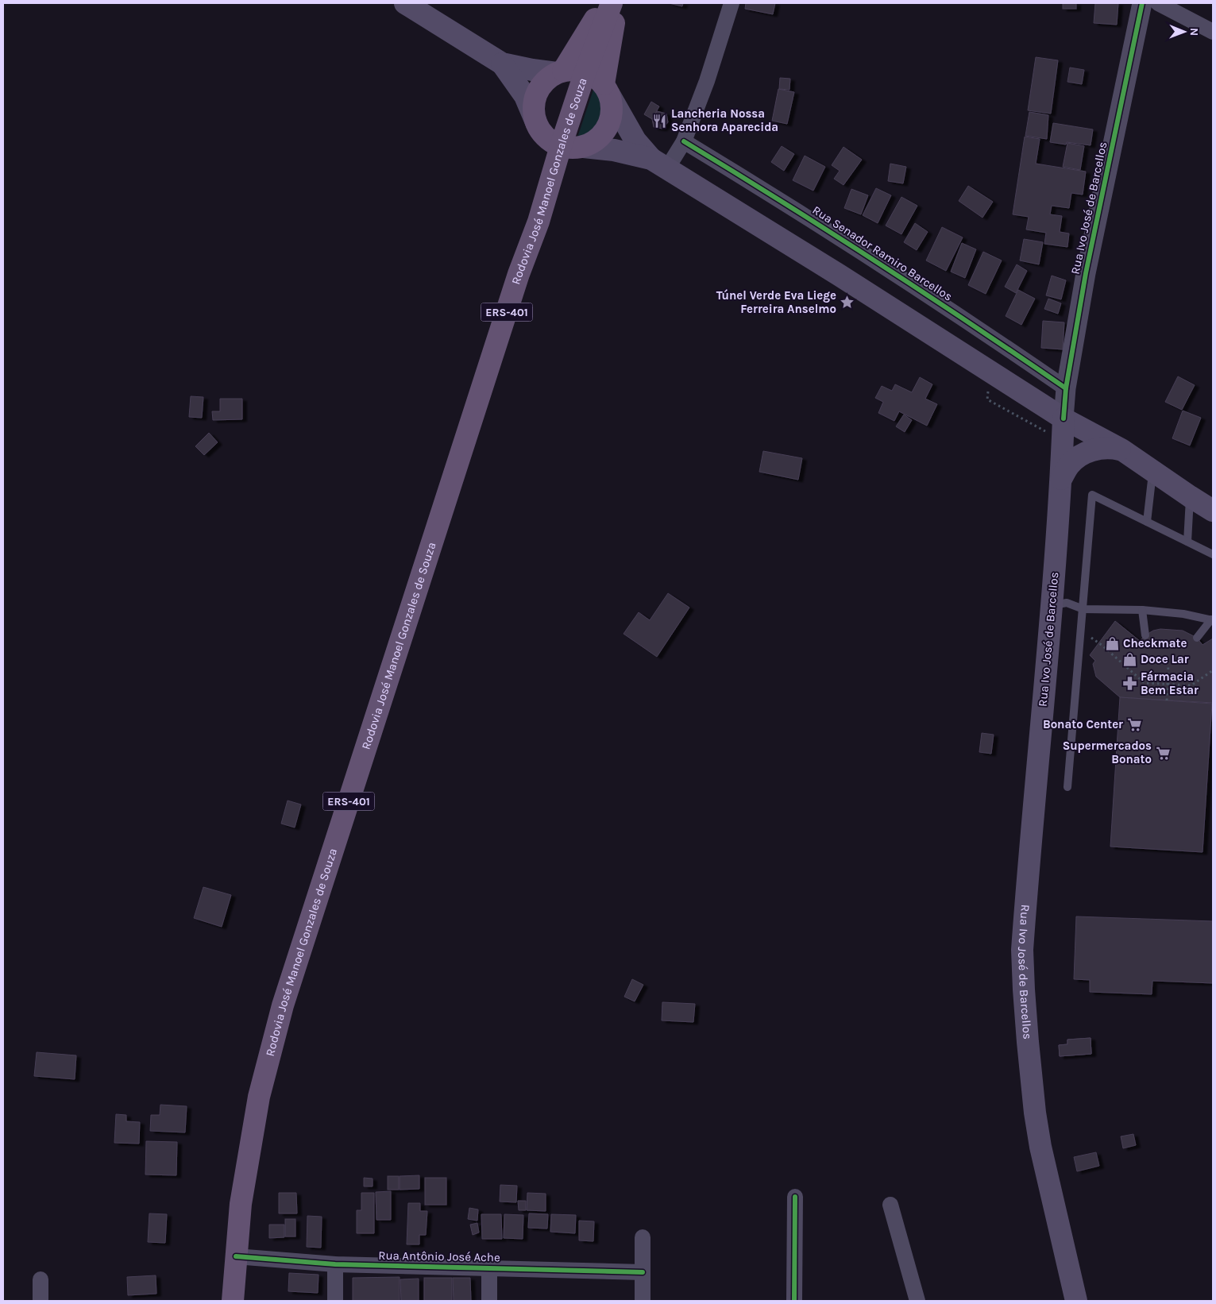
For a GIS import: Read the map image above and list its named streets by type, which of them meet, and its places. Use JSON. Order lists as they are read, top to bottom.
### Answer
{
  "streets": {
    "main road": ["Rodovia José Manoel Gonzales de Souza", "Rua Ivo José de Barcellos", "ERS-401"],
    "street": ["Rua Senador Ramiro Barcellos", "Rua Antônio José Ache"]
  },
  "crossings": [
    ["Rodovia José Manoel Gonzales de Souza", "Rua Antônio José Ache"],
    ["Rua Ivo José de Barcellos", "Rua Senador Ramiro Barcellos"]
  ],
  "places": {
    "restaurant": ["Lancheria Nossa Senhora Aparecida"],
    "place": ["Túnel Verde Eva Liege Ferreira Anselmo"],
    "shop": ["Checkmate", "Doce Lar"],
    "pharmacy": ["Fármacia Bem Estar"],
    "supermarket": ["Bonato Center", "Supermercados Bonato"]
  },
  "north": "right"
}
